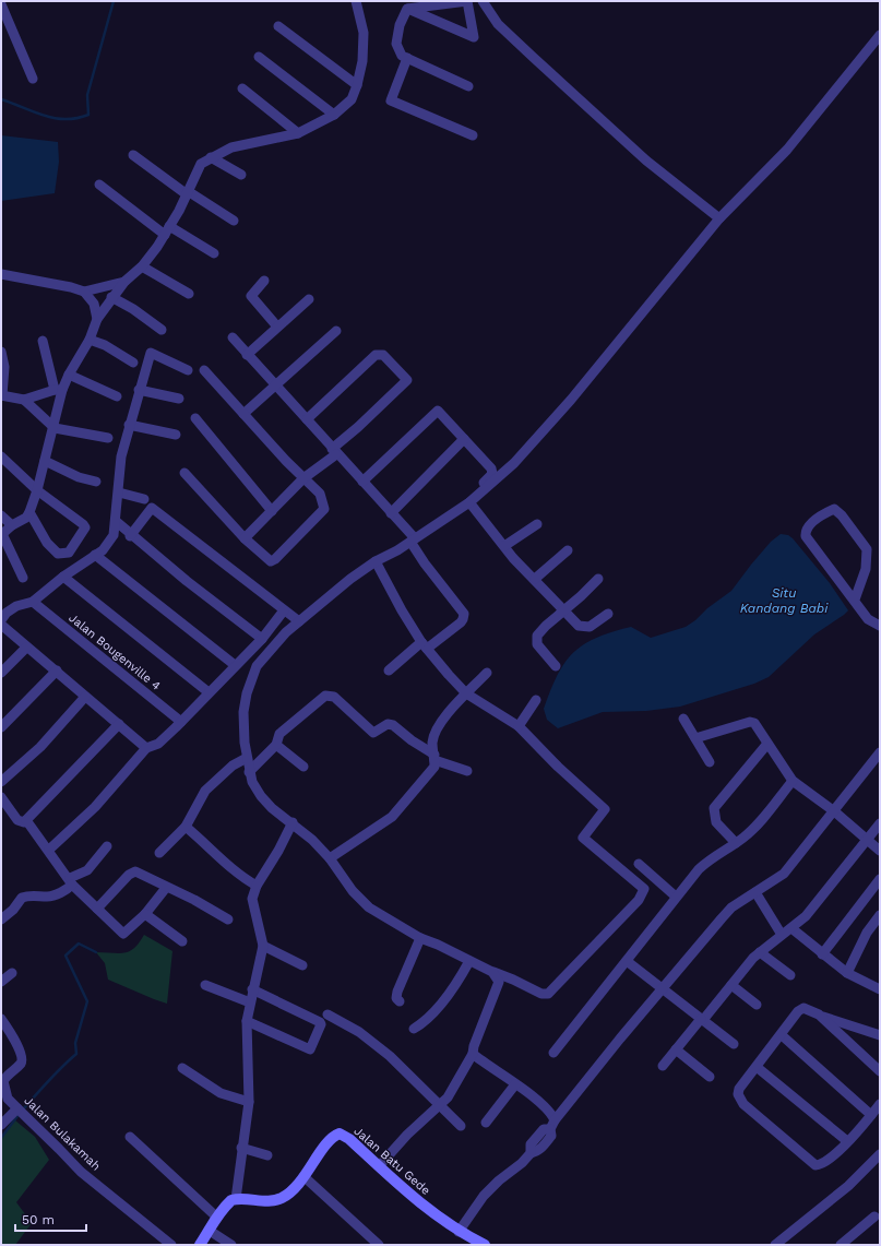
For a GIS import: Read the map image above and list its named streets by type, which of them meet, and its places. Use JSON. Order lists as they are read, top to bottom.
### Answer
{
  "streets": {
    "street": ["Jalan Bougenville 4", "Jalan Bulakamah", "Jalan Batu Gede"]
  },
  "water": ["Situ Kandang Babi"],
  "scale_bar": "50 m"
}
